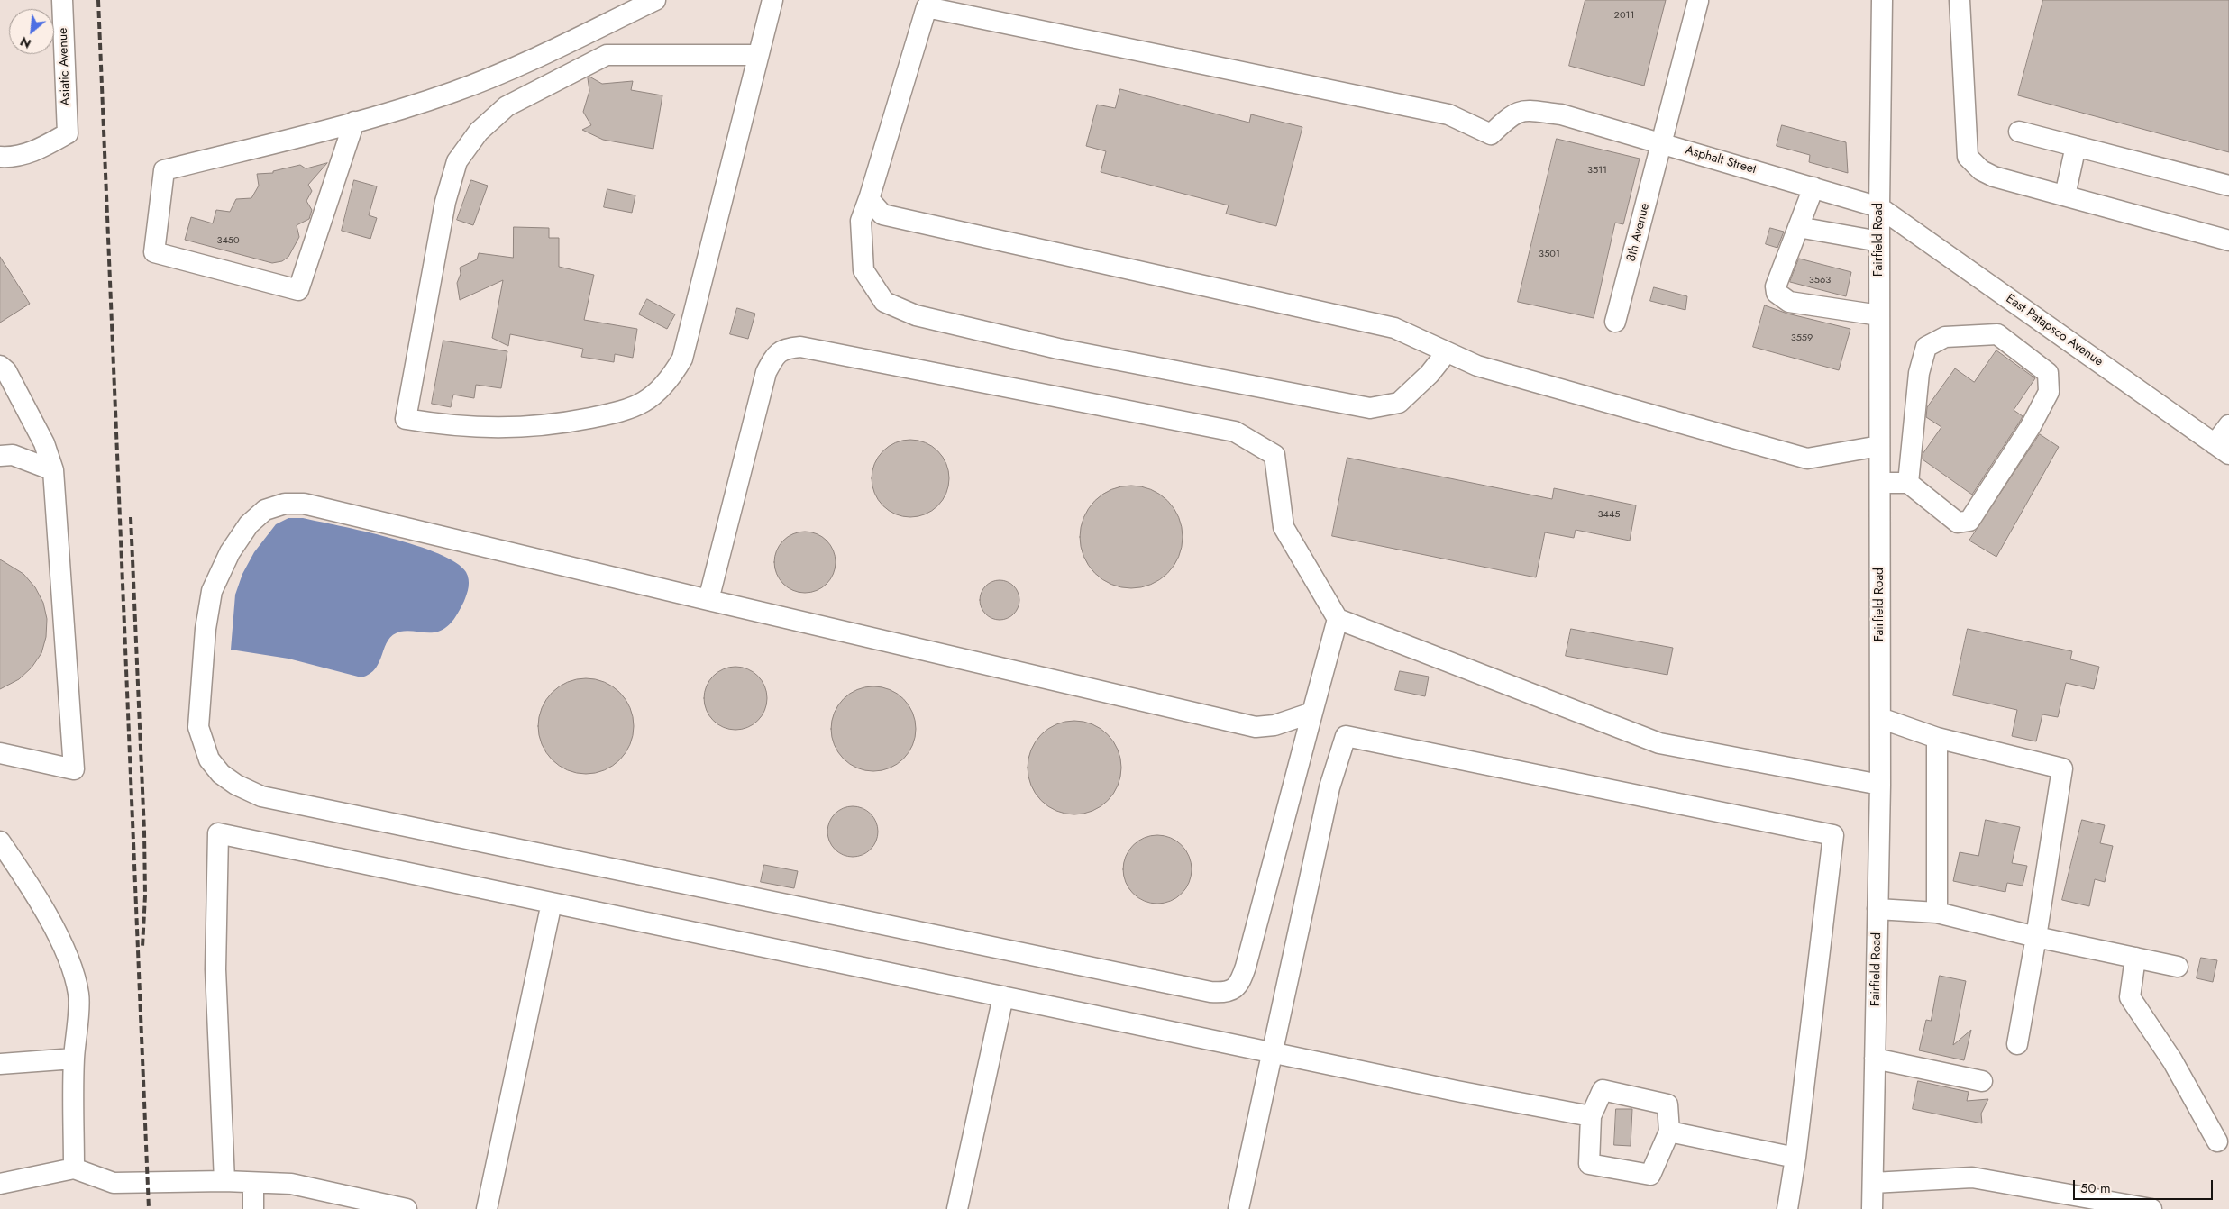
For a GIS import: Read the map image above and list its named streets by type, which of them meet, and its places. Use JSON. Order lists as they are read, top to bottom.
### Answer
{
  "streets": {
    "street": [
      "Asiatic Avenue",
      "Asphalt Street",
      "8th Avenue",
      "Fairfield Road",
      "East Patapsco Avenue"
    ]
  },
  "crossings": [
    ["Asphalt Street", "8th Avenue"],
    ["Asphalt Street", "Fairfield Road"],
    ["Asphalt Street", "East Patapsco Avenue"],
    ["Fairfield Road", "East Patapsco Avenue"]
  ],
  "house_numbers": [
    "2011",
    "3511",
    "3450",
    "3501",
    "3563",
    "3559",
    "3445"
  ],
  "scale_bar": "50 m",
  "north": "bottom left"
}
